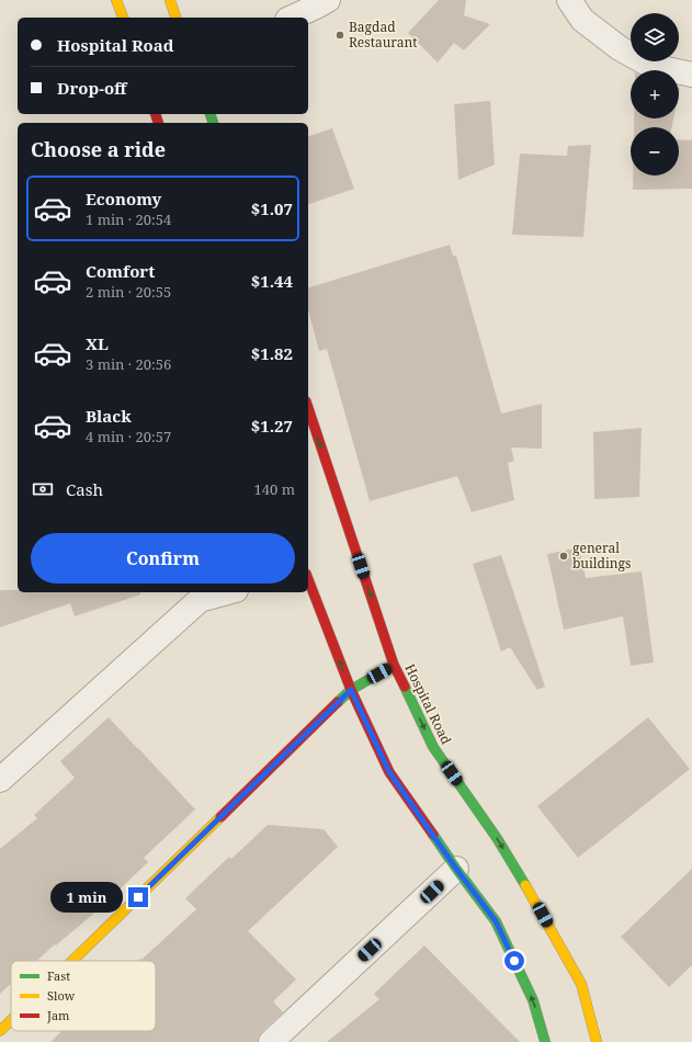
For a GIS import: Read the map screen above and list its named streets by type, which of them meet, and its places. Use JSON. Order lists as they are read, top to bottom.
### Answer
{
  "streets": {
    "main road": ["Hospital Road"]
  },
  "places": ["Bagdad Restaurant", "general buildings"],
  "legend": ["Fast", "Slow", "Jam"],
  "page": {
    "map_buttons": ["+", "−"],
    "banner": ["Hospital Road", "Drop-off"],
    "heading": "Choose a ride",
    "list": [
      {
        "name": "Economy",
        "note": "1 min · 20:54",
        "value": "$1.07"
      },
      {
        "name": "Comfort",
        "note": "2 min · 20:55",
        "value": "$1.44"
      },
      {
        "name": "XL",
        "note": "3 min · 20:56",
        "value": "$1.82"
      },
      {
        "name": "Black",
        "note": "4 min · 20:57",
        "value": "$1.27"
      }
    ],
    "pay": ["Cash", "140 m"],
    "buttons": "Confirm",
    "bubble": "1 min"
  }
}
